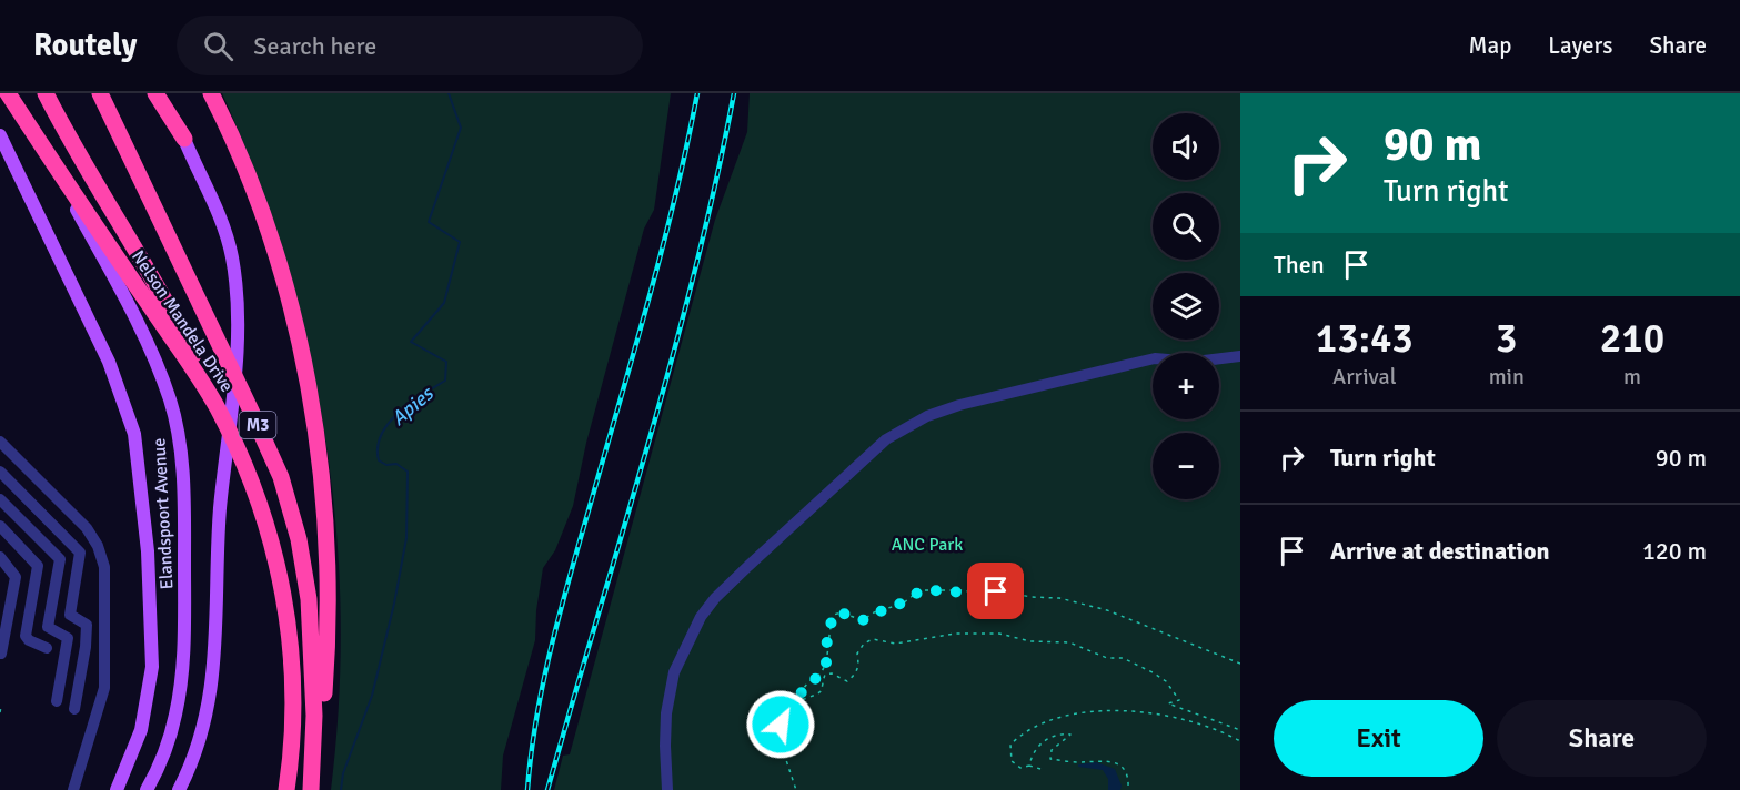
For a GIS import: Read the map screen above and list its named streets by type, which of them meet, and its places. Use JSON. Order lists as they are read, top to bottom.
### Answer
{
  "streets": {
    "highway": ["Nelson Mandela Drive", "M3"],
    "main road": ["Elandspoort Avenue"]
  },
  "crossings": [
    ["Nelson Mandela Drive", "Elandspoort Avenue"]
  ],
  "water": ["Apies"],
  "parks": ["ANC Park"],
  "page": {
    "header": "Routely",
    "search": "Search here",
    "nav": ["Map", "Layers", "Share"],
    "turn": ["90 m", "Turn right"],
    "map_buttons": ["+", "−"],
    "then": "Then",
    "eta": [
      "13:43",
      "Arrival",
      "3",
      "min",
      "210",
      "m"
    ],
    "list": [
      {
        "name": "Turn right",
        "value": "90 m"
      },
      {
        "name": "Arrive at destination",
        "value": "120 m"
      }
    ],
    "buttons": ["Exit", "Share"]
  }
}
